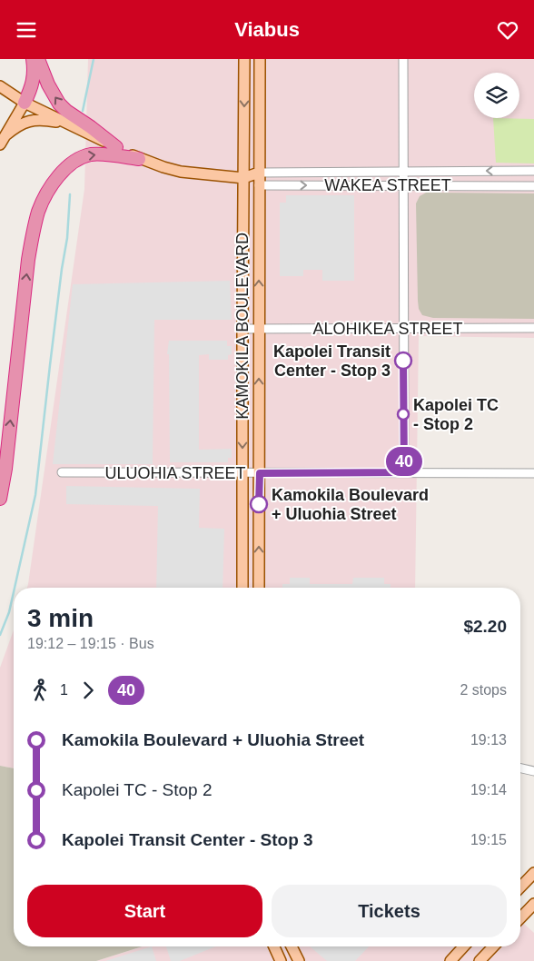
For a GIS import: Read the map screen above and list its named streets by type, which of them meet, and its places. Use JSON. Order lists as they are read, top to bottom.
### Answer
{
  "streets": {
    "main road": ["WAKEA STREET", "KAMOKILA BOULEVARD"],
    "street": ["ALOHIKEA STREET", "ULUOHIA STREET"]
  },
  "crossings": [
    ["WAKEA STREET", "KAMOKILA BOULEVARD"],
    ["KAMOKILA BOULEVARD", "ALOHIKEA STREET"],
    ["KAMOKILA BOULEVARD", "ULUOHIA STREET"]
  ],
  "places": ["Kapolei Transit Center - Stop 3", "Kapolei TC - Stop 2", "Kamokila Boulevard + Uluohia Street"],
  "lines": ["bus line 40"],
  "page": {
    "header": "Viabus",
    "on_map": "40",
    "heading": ["3 min", "19:12 – 19:15 · Bus", "$2.20"],
    "legs": ["1", "40", "2 stops"],
    "list": [
      {
        "name": "Kamokila Boulevard + Uluohia Street",
        "value": "19:13"
      },
      {
        "name": "Kapolei TC - Stop 2",
        "value": "19:14"
      },
      {
        "name": "Kapolei Transit Center - Stop 3",
        "value": "19:15"
      }
    ],
    "buttons": ["Start", "Tickets"]
  }
}
